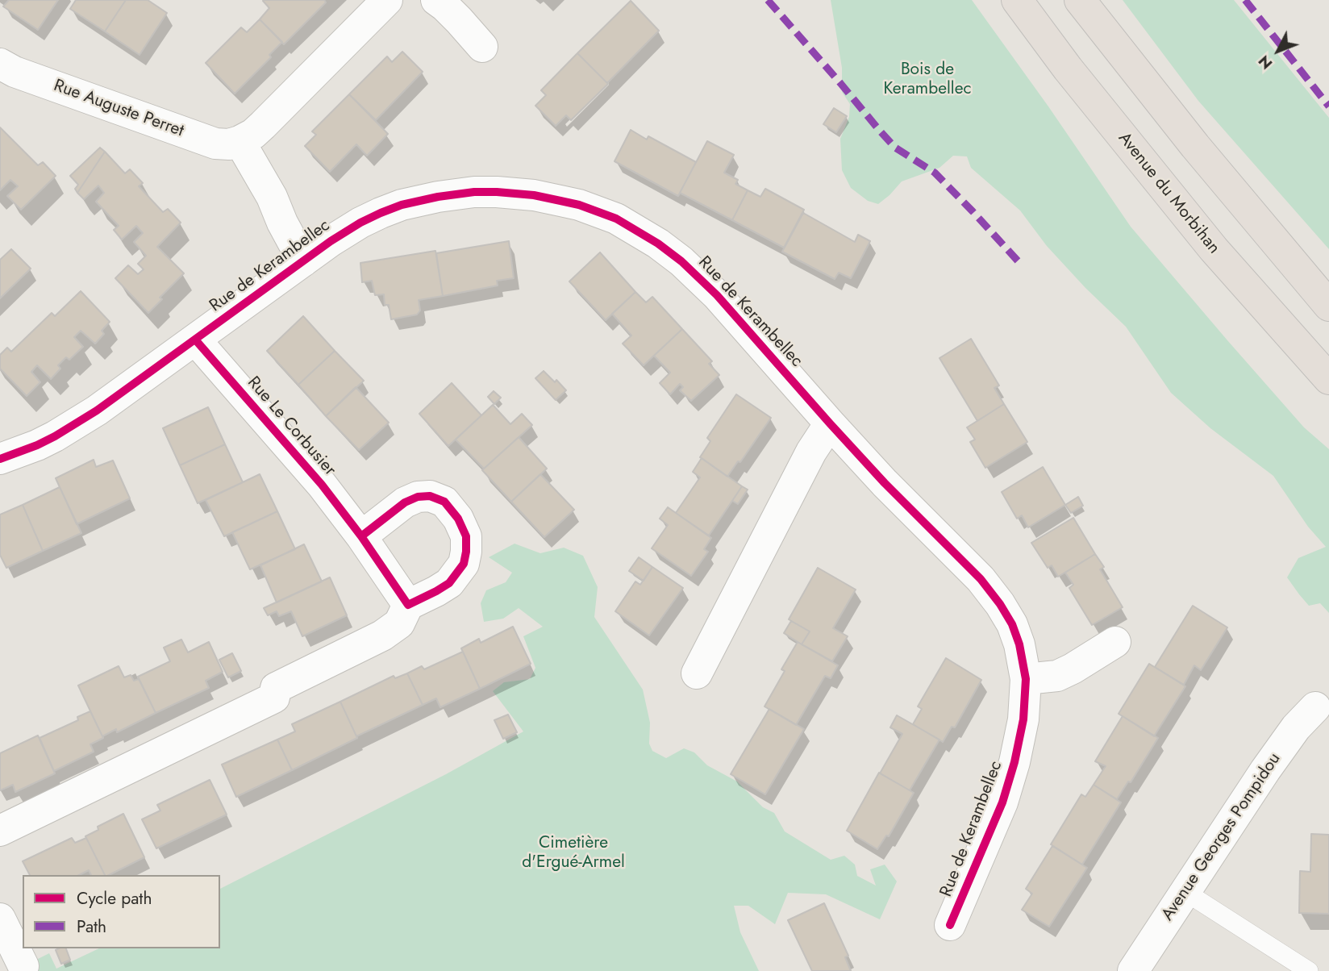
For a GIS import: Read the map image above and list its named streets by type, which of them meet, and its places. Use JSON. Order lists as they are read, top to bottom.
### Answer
{
  "streets": {
    "highway": ["Avenue du Morbihan"],
    "street": [
      "Rue Auguste Perret",
      "Rue de Kerambellec",
      "Rue Le Corbusier",
      "Avenue Georges Pompidou"
    ]
  },
  "crossings": [
    ["Rue de Kerambellec", "Rue Le Corbusier"]
  ],
  "parks": ["Bois de Kerambellec", "Cimetière d'Ergué-Armel"],
  "legend": ["Cycle path", "Path"],
  "north": "bottom left"
}
